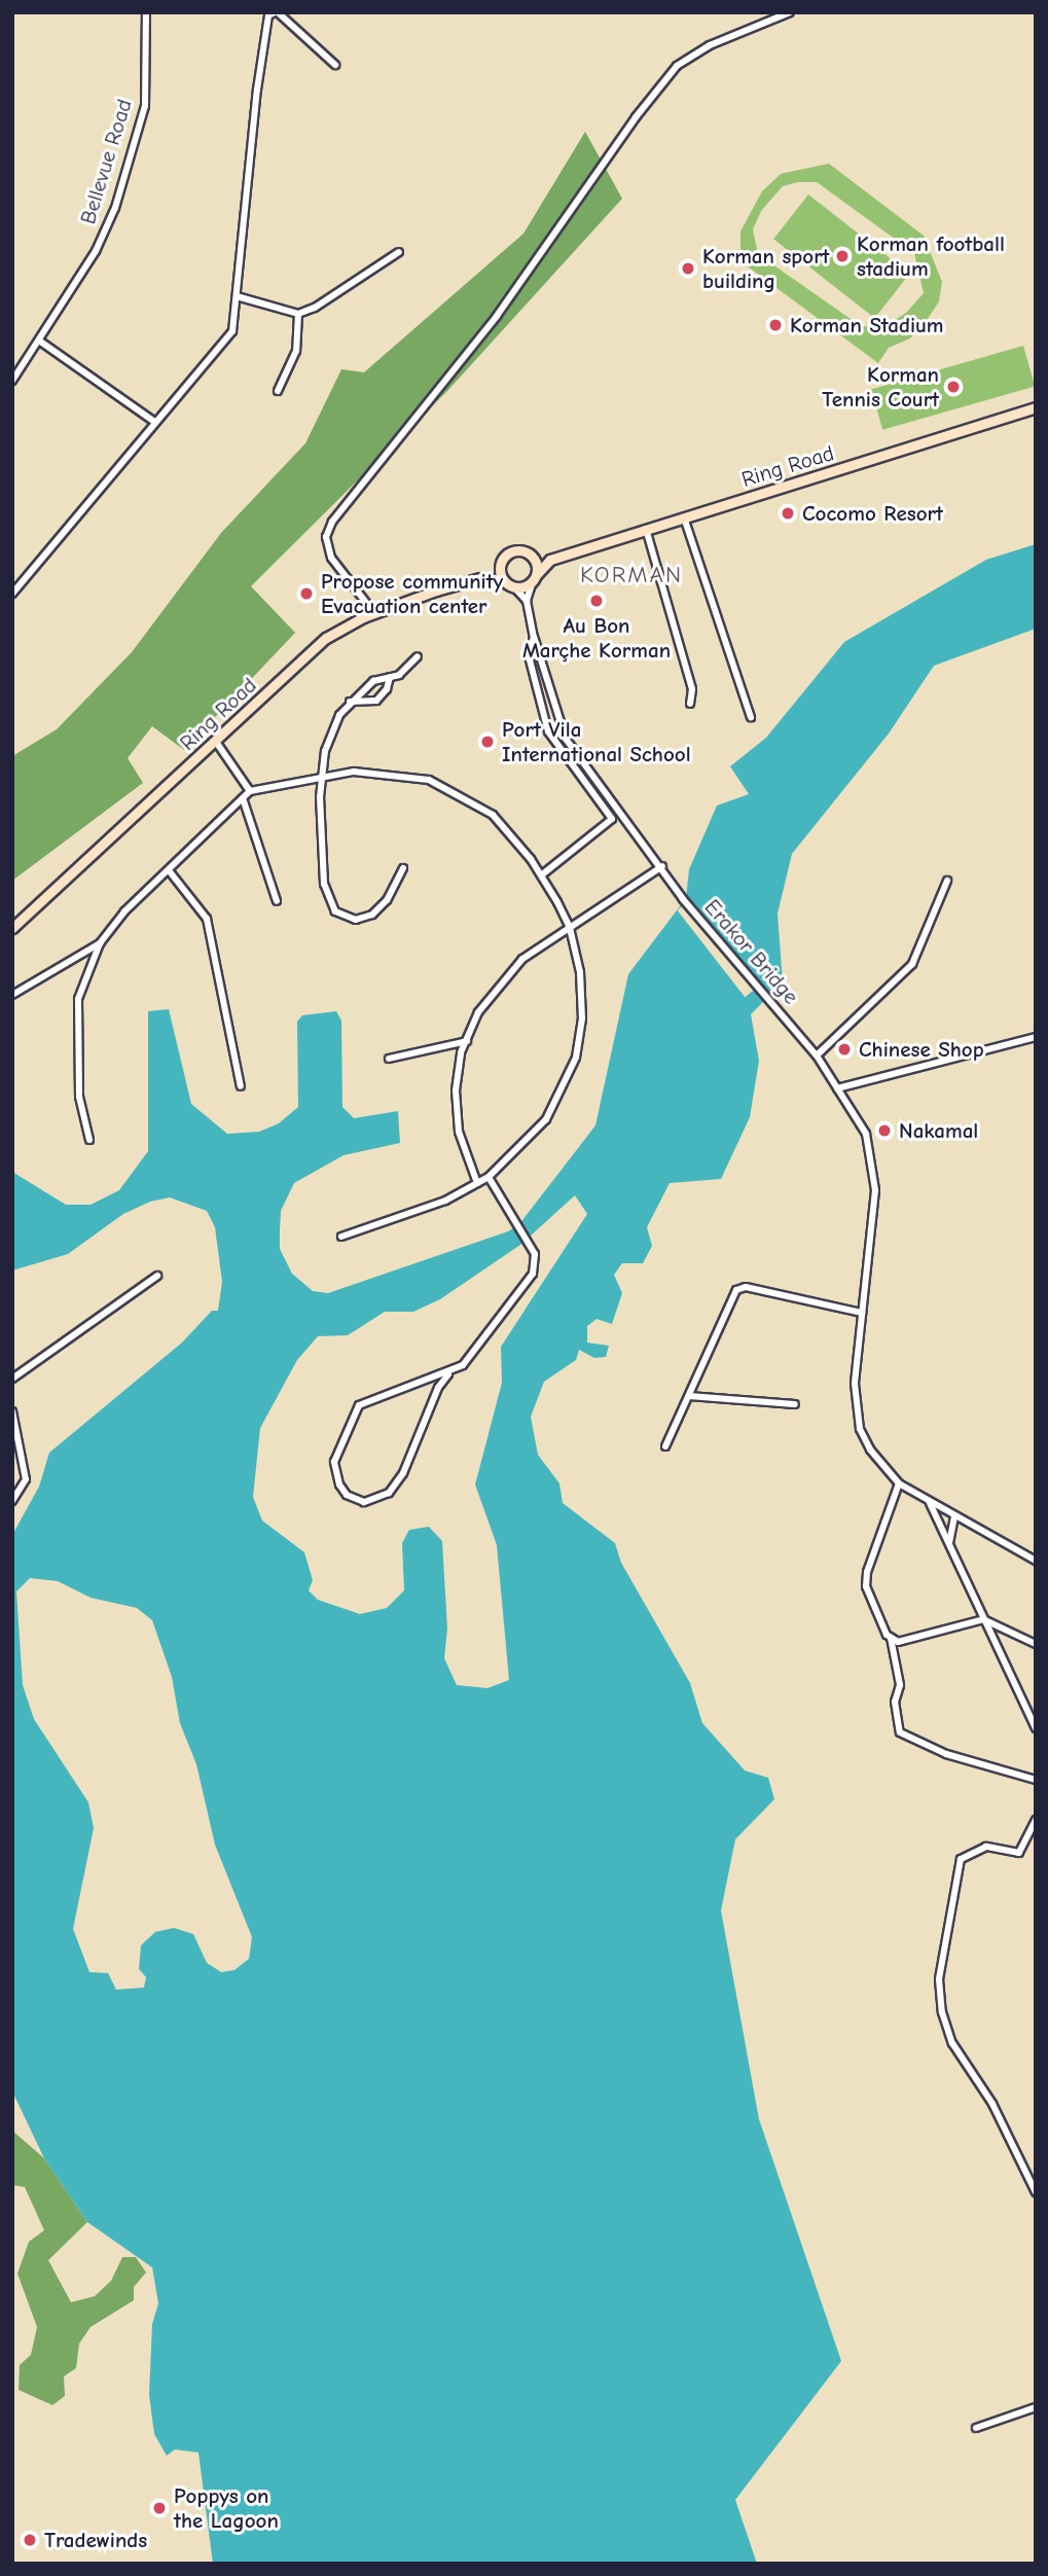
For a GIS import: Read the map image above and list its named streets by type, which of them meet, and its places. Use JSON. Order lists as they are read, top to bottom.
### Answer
{
  "streets": {
    "main road": ["Ring Road"],
    "street": ["Bellevue Road", "Erakor Bridge"]
  },
  "districts": ["KORMAN"],
  "places": [
    "Korman football stadium",
    "Korman sport building",
    "Korman Stadium",
    "Korman Tennis Court",
    "Cocomo Resort",
    "Propose community Evacuation center",
    "Au Bon Marçhe Korman",
    "Port Vila International School",
    "Chinese Shop",
    "Nakamal",
    "Poppys on the Lagoon",
    "Tradewinds"
  ]
}
